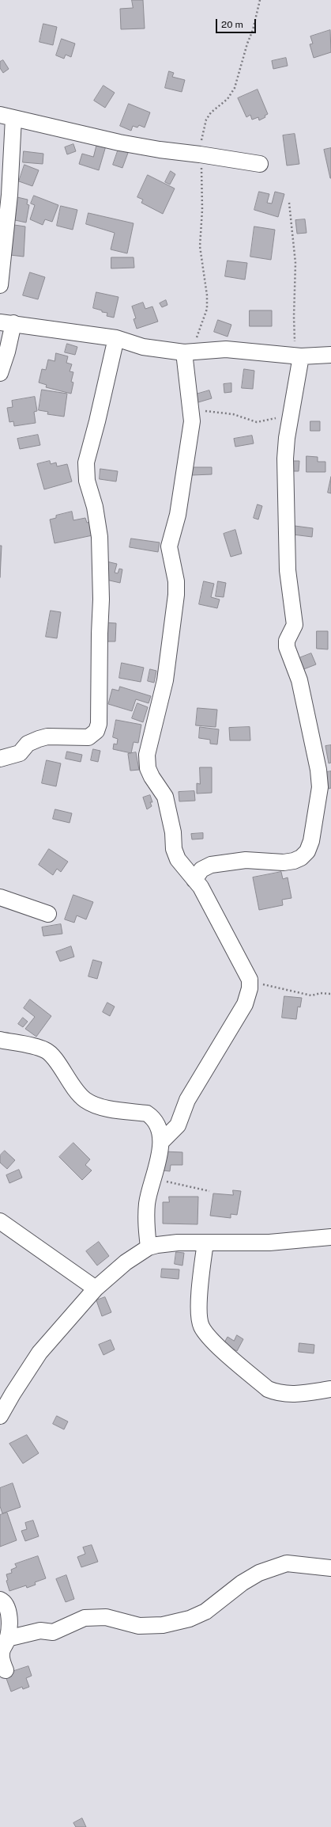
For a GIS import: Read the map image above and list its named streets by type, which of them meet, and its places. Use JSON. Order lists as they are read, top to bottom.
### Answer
{
  "scale_bar": "20 m"
}
